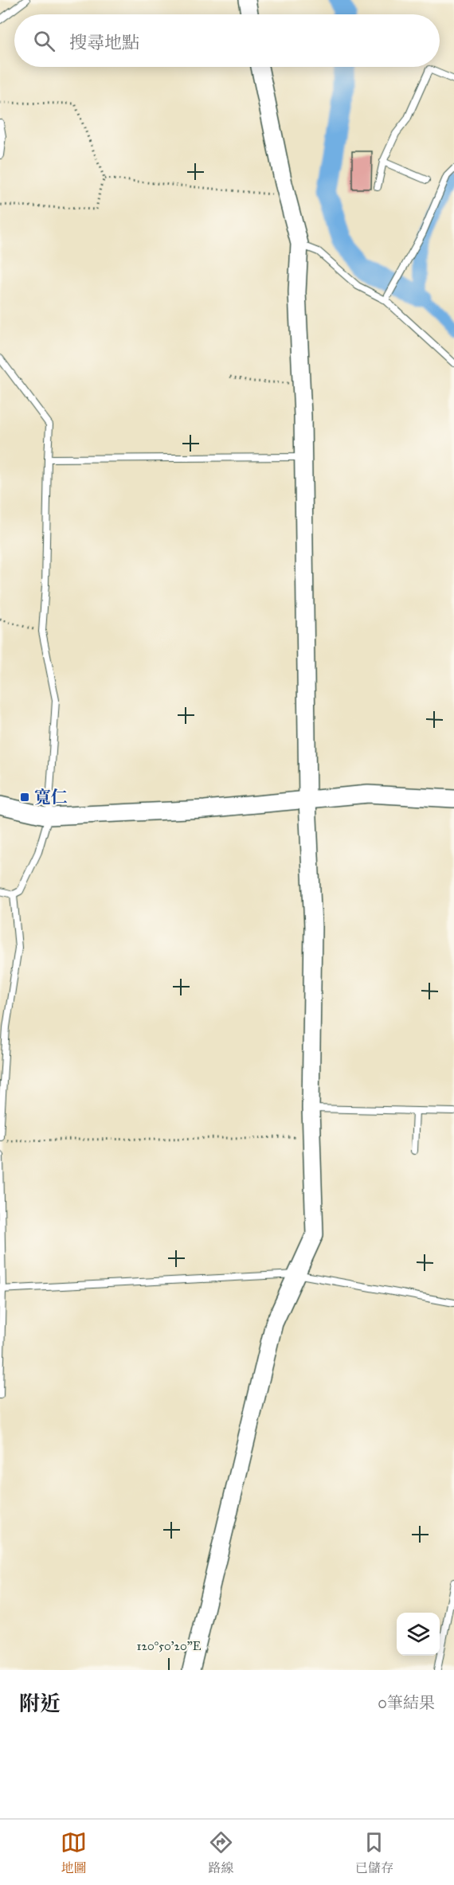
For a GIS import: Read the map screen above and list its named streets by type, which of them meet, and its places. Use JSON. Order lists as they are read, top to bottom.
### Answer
{
  "places": {
    "transit": ["寬仁"]
  },
  "page": {
    "search": "搜尋地點",
    "heading": ["附近", "0筆結果"],
    "nav": ["地圖", "路線", "已儲存"]
  },
  "coordinates": ["120°50'20\"E"]
}
